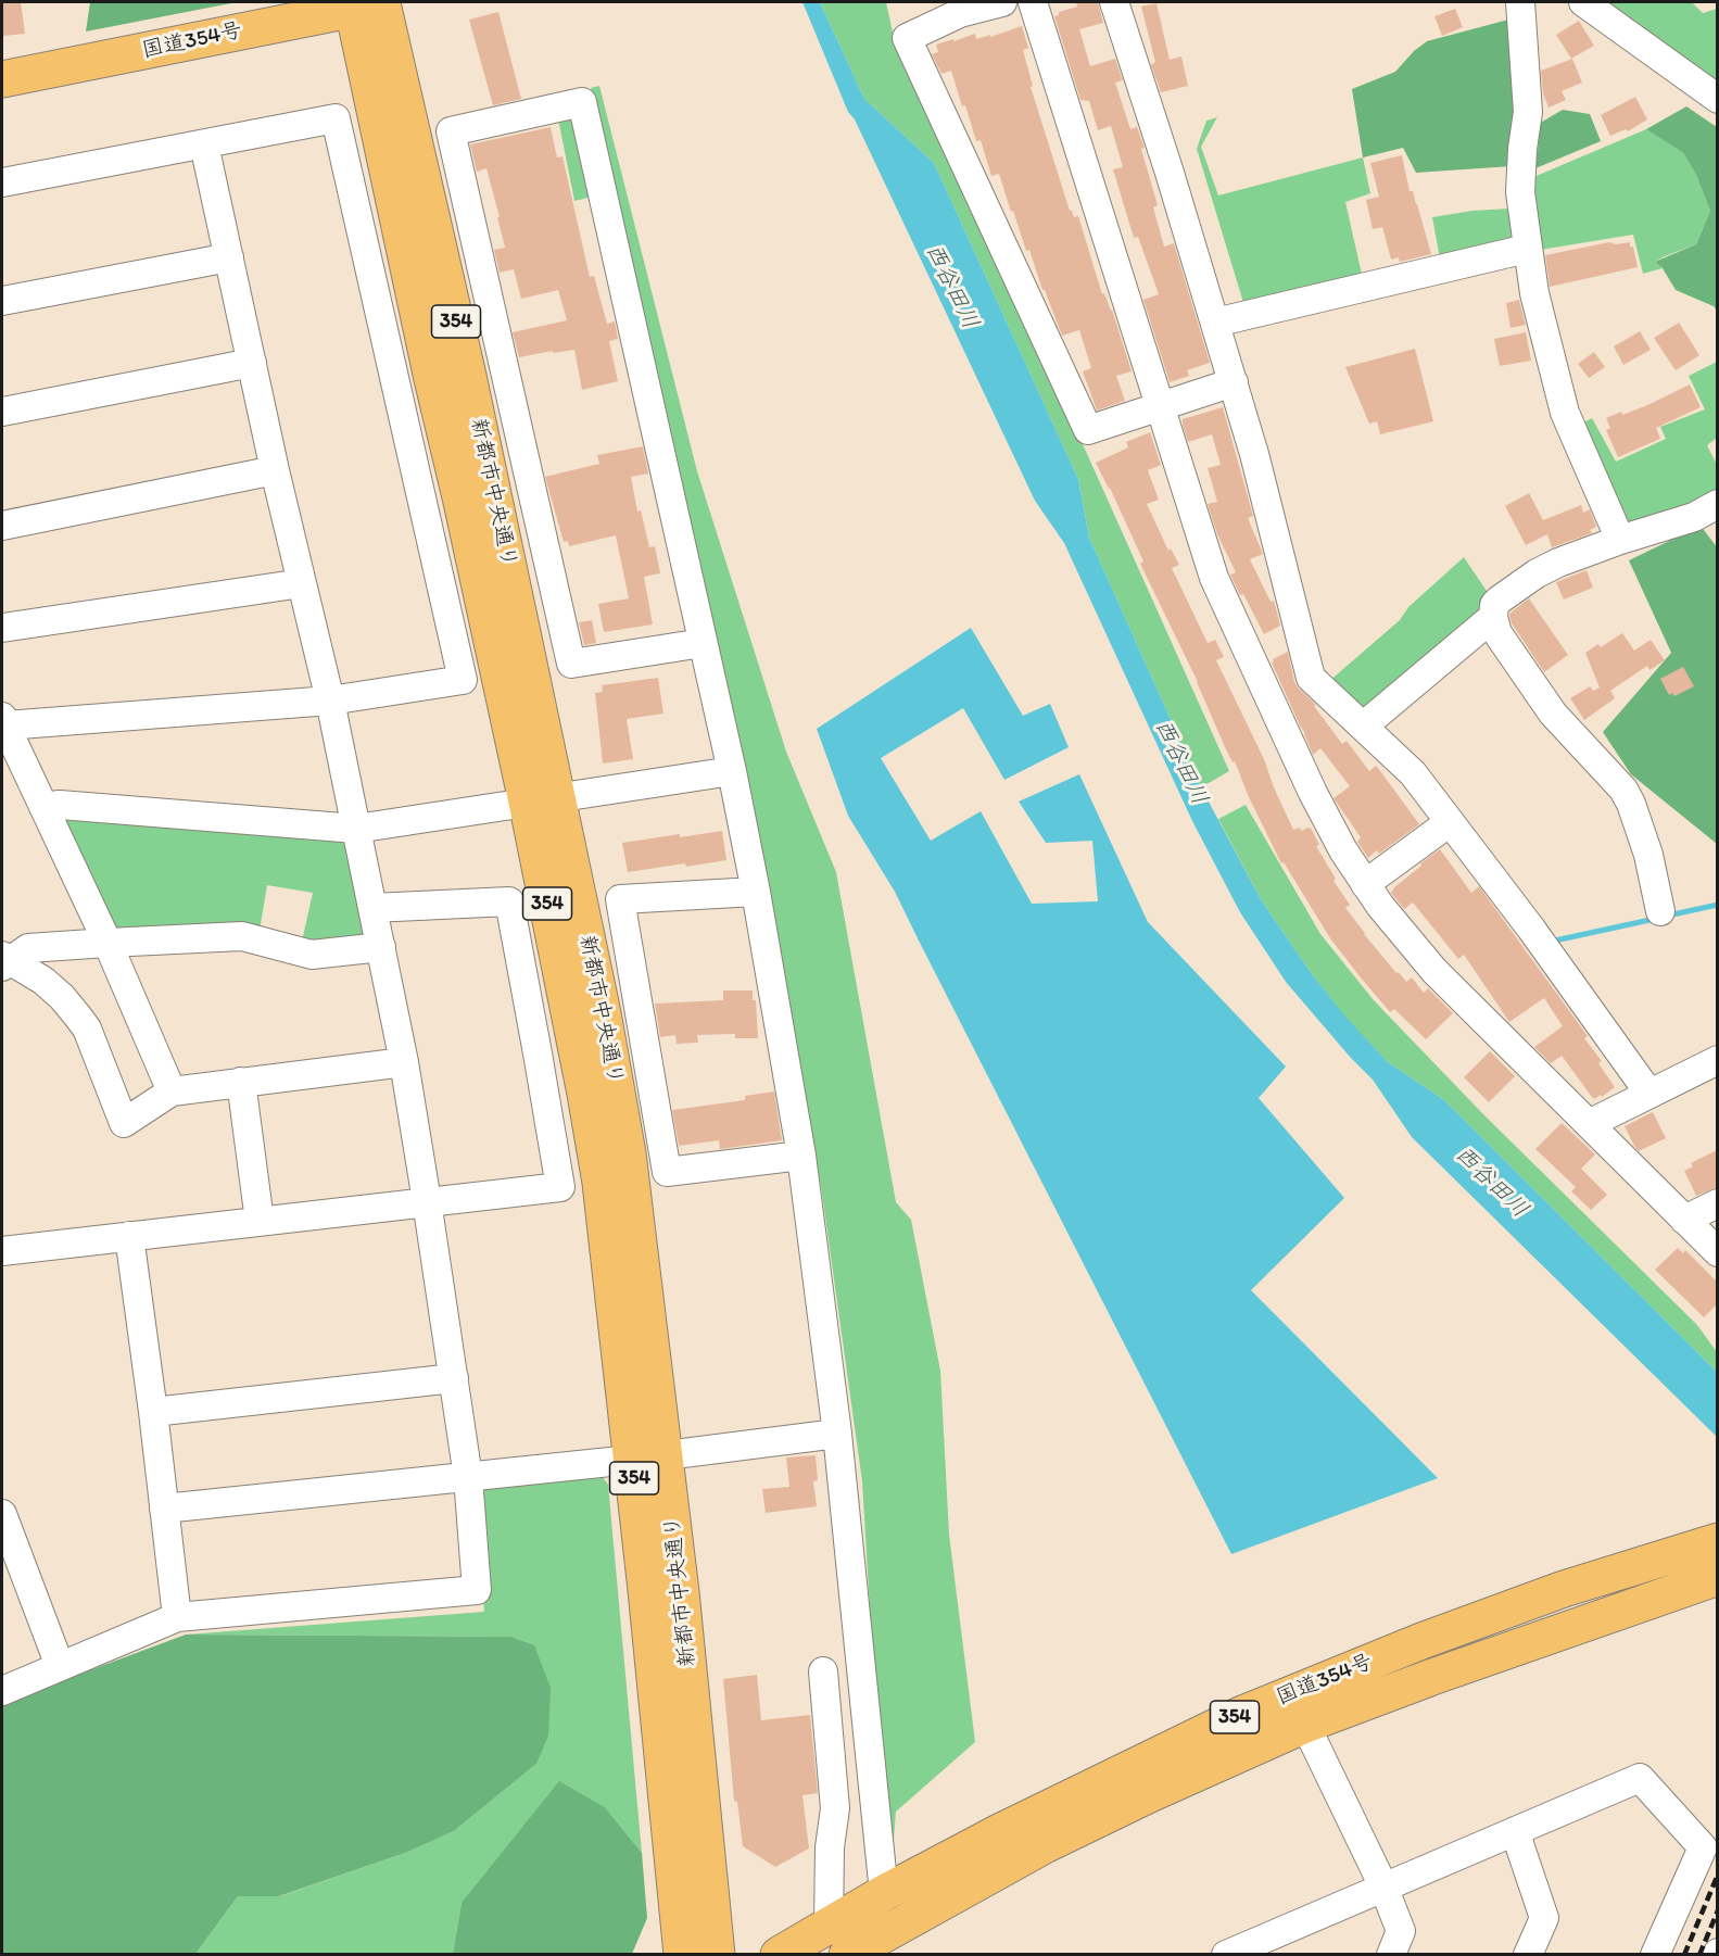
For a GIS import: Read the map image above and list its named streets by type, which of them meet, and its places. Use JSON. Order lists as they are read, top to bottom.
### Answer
{
  "streets": {
    "highway": ["国道354号", "354", "新都市中央通り"]
  },
  "crossings": [
    ["国道354号", "新都市中央通り"]
  ],
  "water": ["西谷田川"]
}
